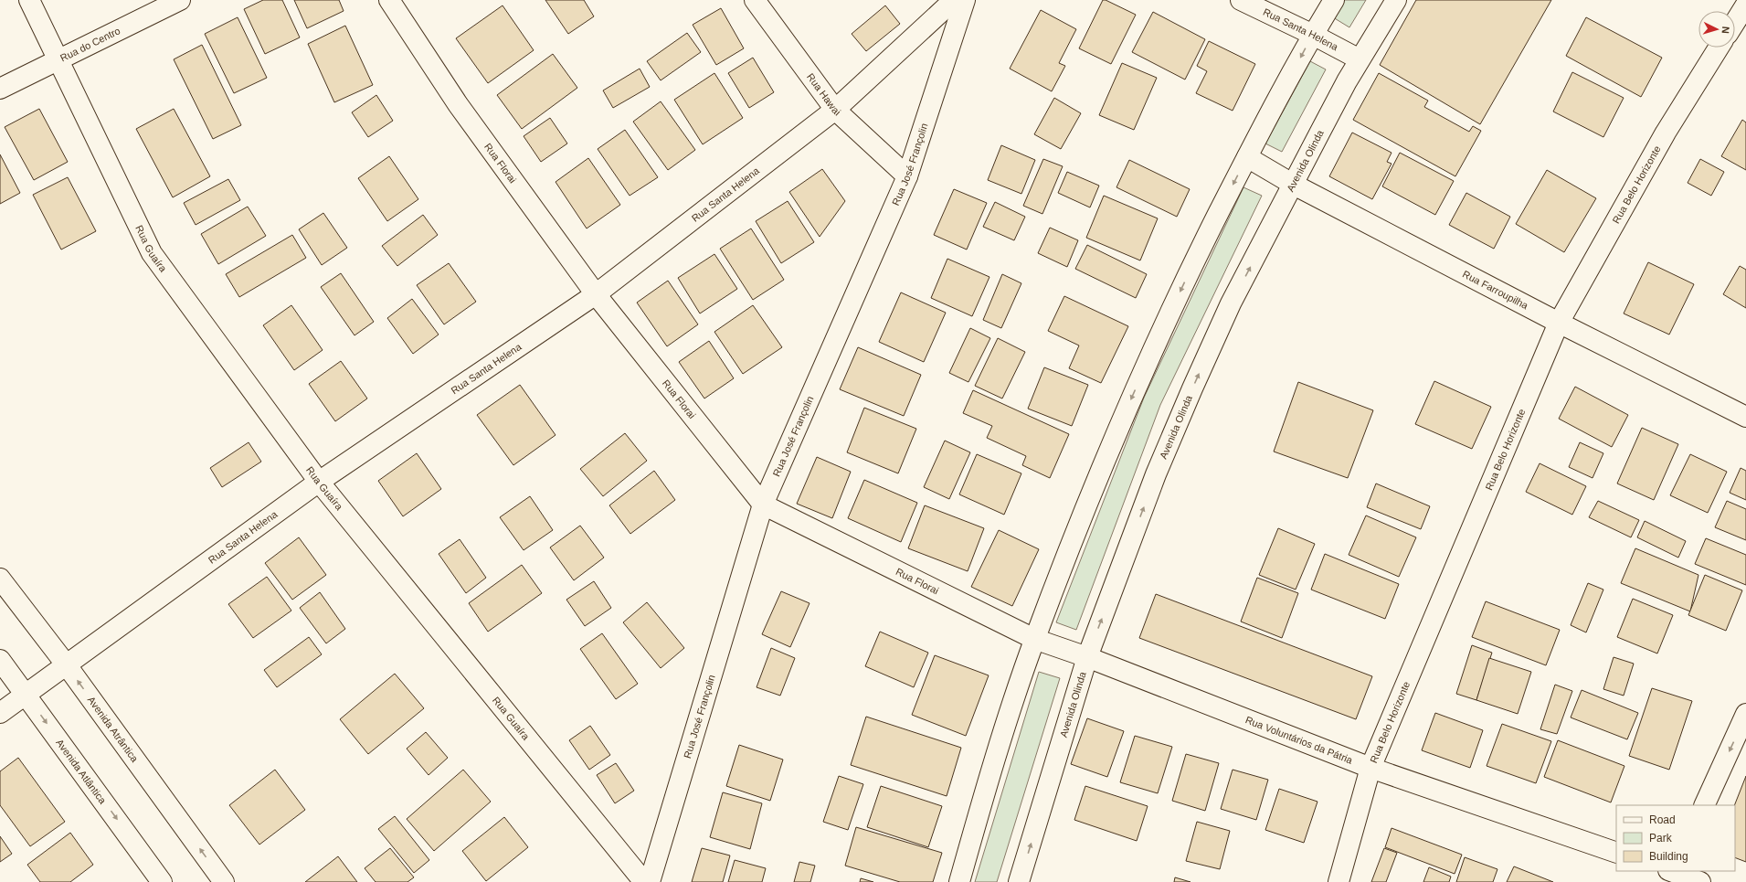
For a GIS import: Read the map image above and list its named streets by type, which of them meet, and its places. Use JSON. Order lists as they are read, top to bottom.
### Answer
{
  "streets": {
    "street": [
      "Rua Santa Helena",
      "Rua do Centro",
      "Rua Hawai",
      "Avenida Olinda",
      "Rua Florai",
      "Rua José Françolin",
      "Rua Belo Horizonte",
      "Rua Guaíra",
      "Rua Farroupilha",
      "Avenida Atrântica",
      "Rua Voluntários da Pátria",
      "Avenida Atlântica"
    ]
  },
  "crossings": [
    ["Rua Santa Helena", "Rua Hawai"],
    ["Rua Santa Helena", "Avenida Olinda"],
    ["Rua Santa Helena", "Rua Florai"],
    ["Rua Santa Helena", "Rua Guaíra"],
    ["Rua Santa Helena", "Avenida Atrântica"],
    ["Rua Santa Helena", "Avenida Atlântica"],
    ["Rua do Centro", "Rua Guaíra"],
    ["Rua Hawai", "Rua José Françolin"],
    ["Avenida Olinda", "Rua Florai"],
    ["Avenida Olinda", "Rua Farroupilha"],
    ["Avenida Olinda", "Rua Voluntários da Pátria"],
    ["Rua Florai", "Rua José Françolin"],
    ["Rua Florai", "Rua Voluntários da Pátria"],
    ["Rua Belo Horizonte", "Rua Farroupilha"],
    ["Rua Belo Horizonte", "Rua Voluntários da Pátria"]
  ],
  "one_way": ["Avenida Atrântica", "Avenida Atlântica"],
  "legend": ["Road", "Park", "Building"],
  "north": "right"
}
